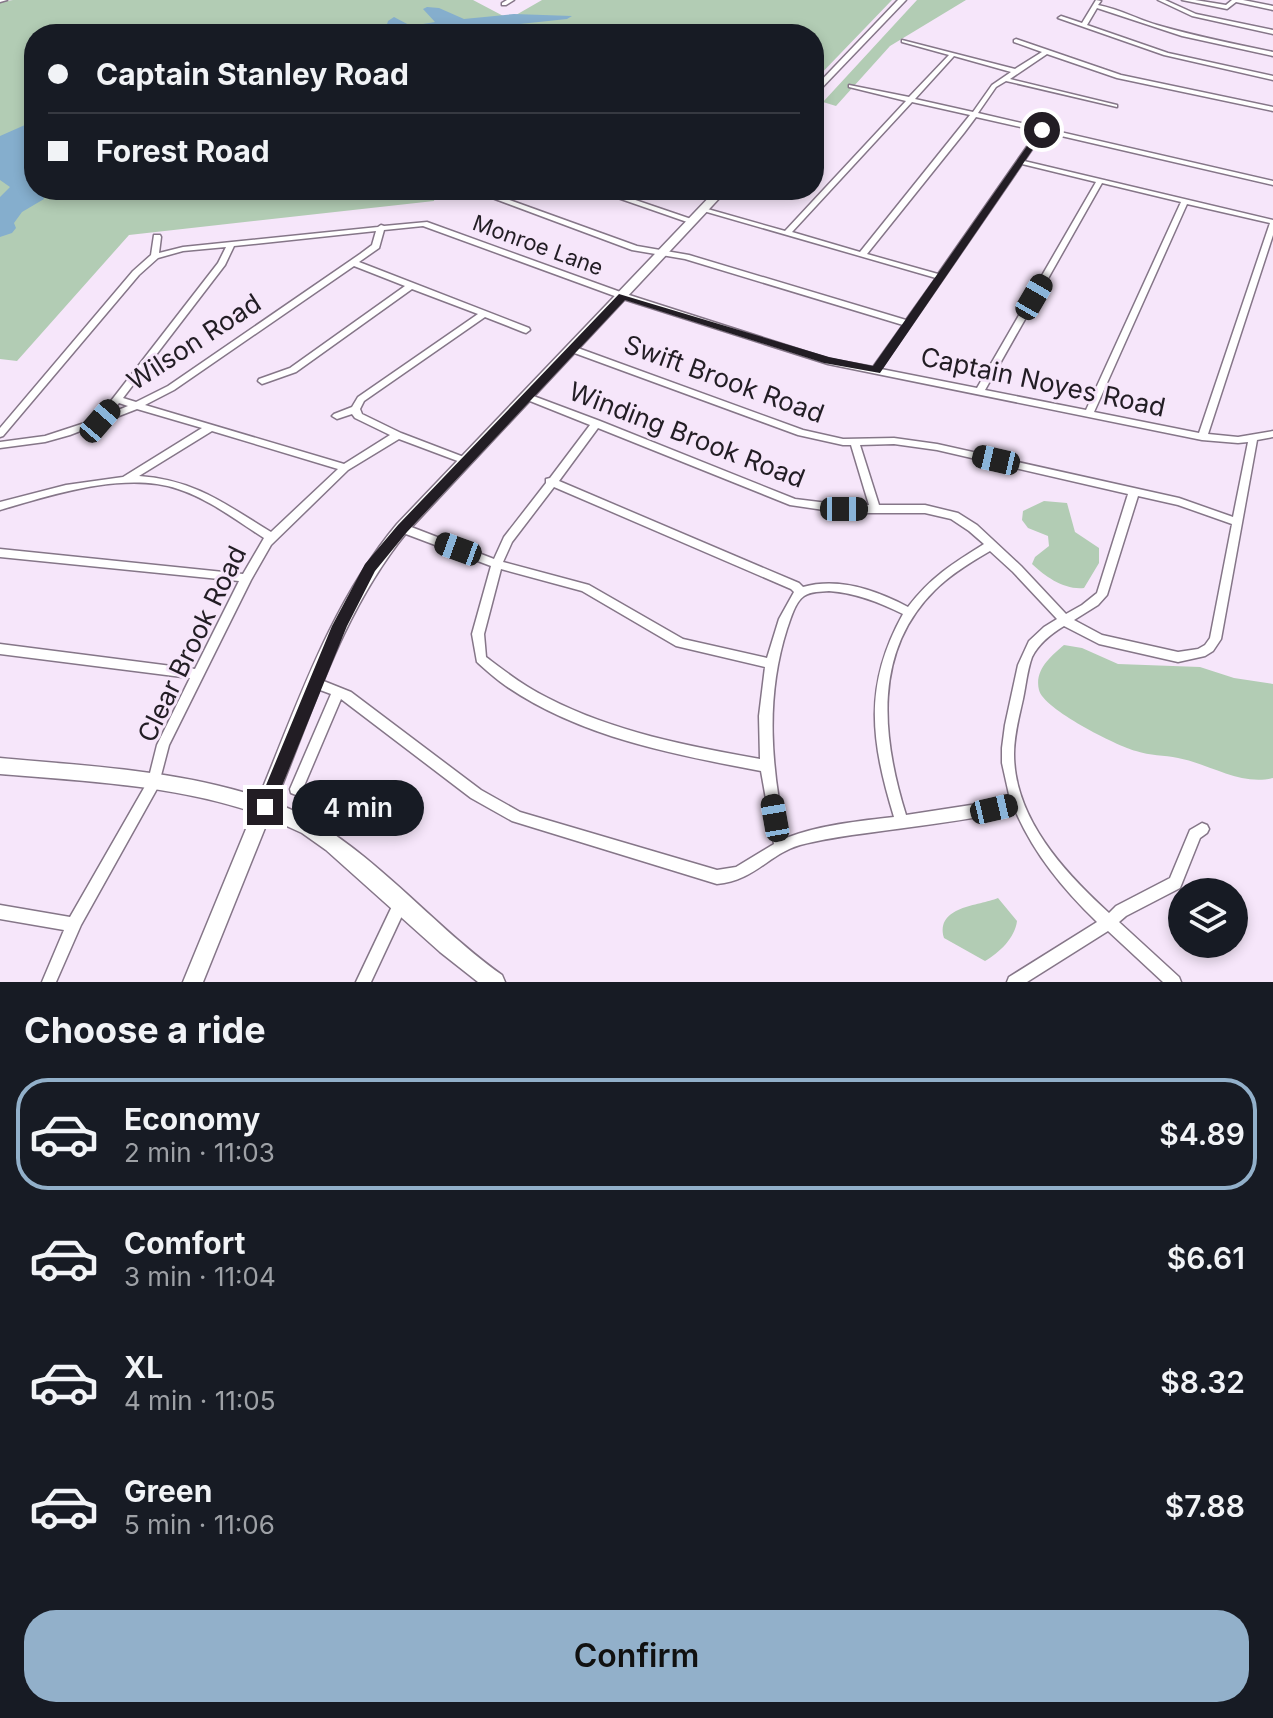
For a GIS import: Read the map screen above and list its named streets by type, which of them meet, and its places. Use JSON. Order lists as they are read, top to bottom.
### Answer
{
  "streets": {
    "street": [
      "Monroe Lane",
      "Wilson Road",
      "Swift Brook Road",
      "Captain Noyes Road",
      "Winding Brook Road",
      "Clear Brook Road"
    ]
  },
  "crossings": [
    ["Monroe Lane", "Wilson Road"],
    ["Monroe Lane", "Captain Noyes Road"],
    ["Swift Brook Road", "Winding Brook Road"],
    ["Captain Noyes Road", "Winding Brook Road"]
  ],
  "page": {
    "banner": ["Captain Stanley Road", "Forest Road"],
    "bubble": "4 min",
    "heading": "Choose a ride",
    "list": [
      {
        "name": "Economy",
        "note": "2 min · 11:03",
        "value": "$4.89"
      },
      {
        "name": "Comfort",
        "note": "3 min · 11:04",
        "value": "$6.61"
      },
      {
        "name": "XL",
        "note": "4 min · 11:05",
        "value": "$8.32"
      },
      {
        "name": "Green",
        "note": "5 min · 11:06",
        "value": "$7.88"
      }
    ],
    "buttons": "Confirm"
  }
}
